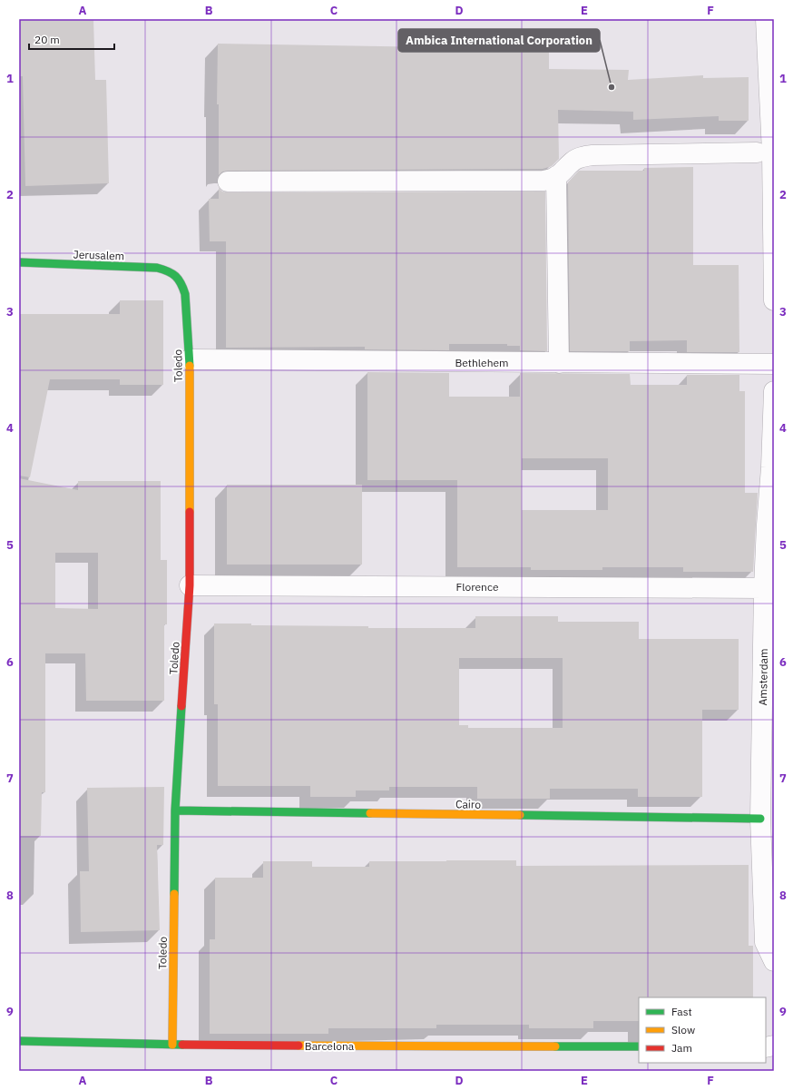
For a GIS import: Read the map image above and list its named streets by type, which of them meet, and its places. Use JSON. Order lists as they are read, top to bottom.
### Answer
{
  "streets": {
    "street": [
      "Jerusalem",
      "Bethlehem",
      "Toledo",
      "Florence",
      "Amsterdam",
      "Cairo",
      "Barcelona"
    ]
  },
  "crossings": [
    ["Jerusalem", "Toledo"],
    ["Bethlehem", "Toledo"],
    ["Toledo", "Florence"],
    ["Toledo", "Cairo"],
    ["Toledo", "Barcelona"],
    ["Florence", "Amsterdam"],
    ["Amsterdam", "Cairo"]
  ],
  "places": ["Ambica International Corporation"],
  "legend": ["Fast", "Slow", "Jam"],
  "scale_bar": "20 m",
  "grid": {
    "columns": [
      "A",
      "B",
      "C",
      "D",
      "E",
      "F"
    ],
    "rows": [
      "1",
      "2",
      "3",
      "4",
      "5",
      "6",
      "7",
      "8",
      "9"
    ]
  }
}
